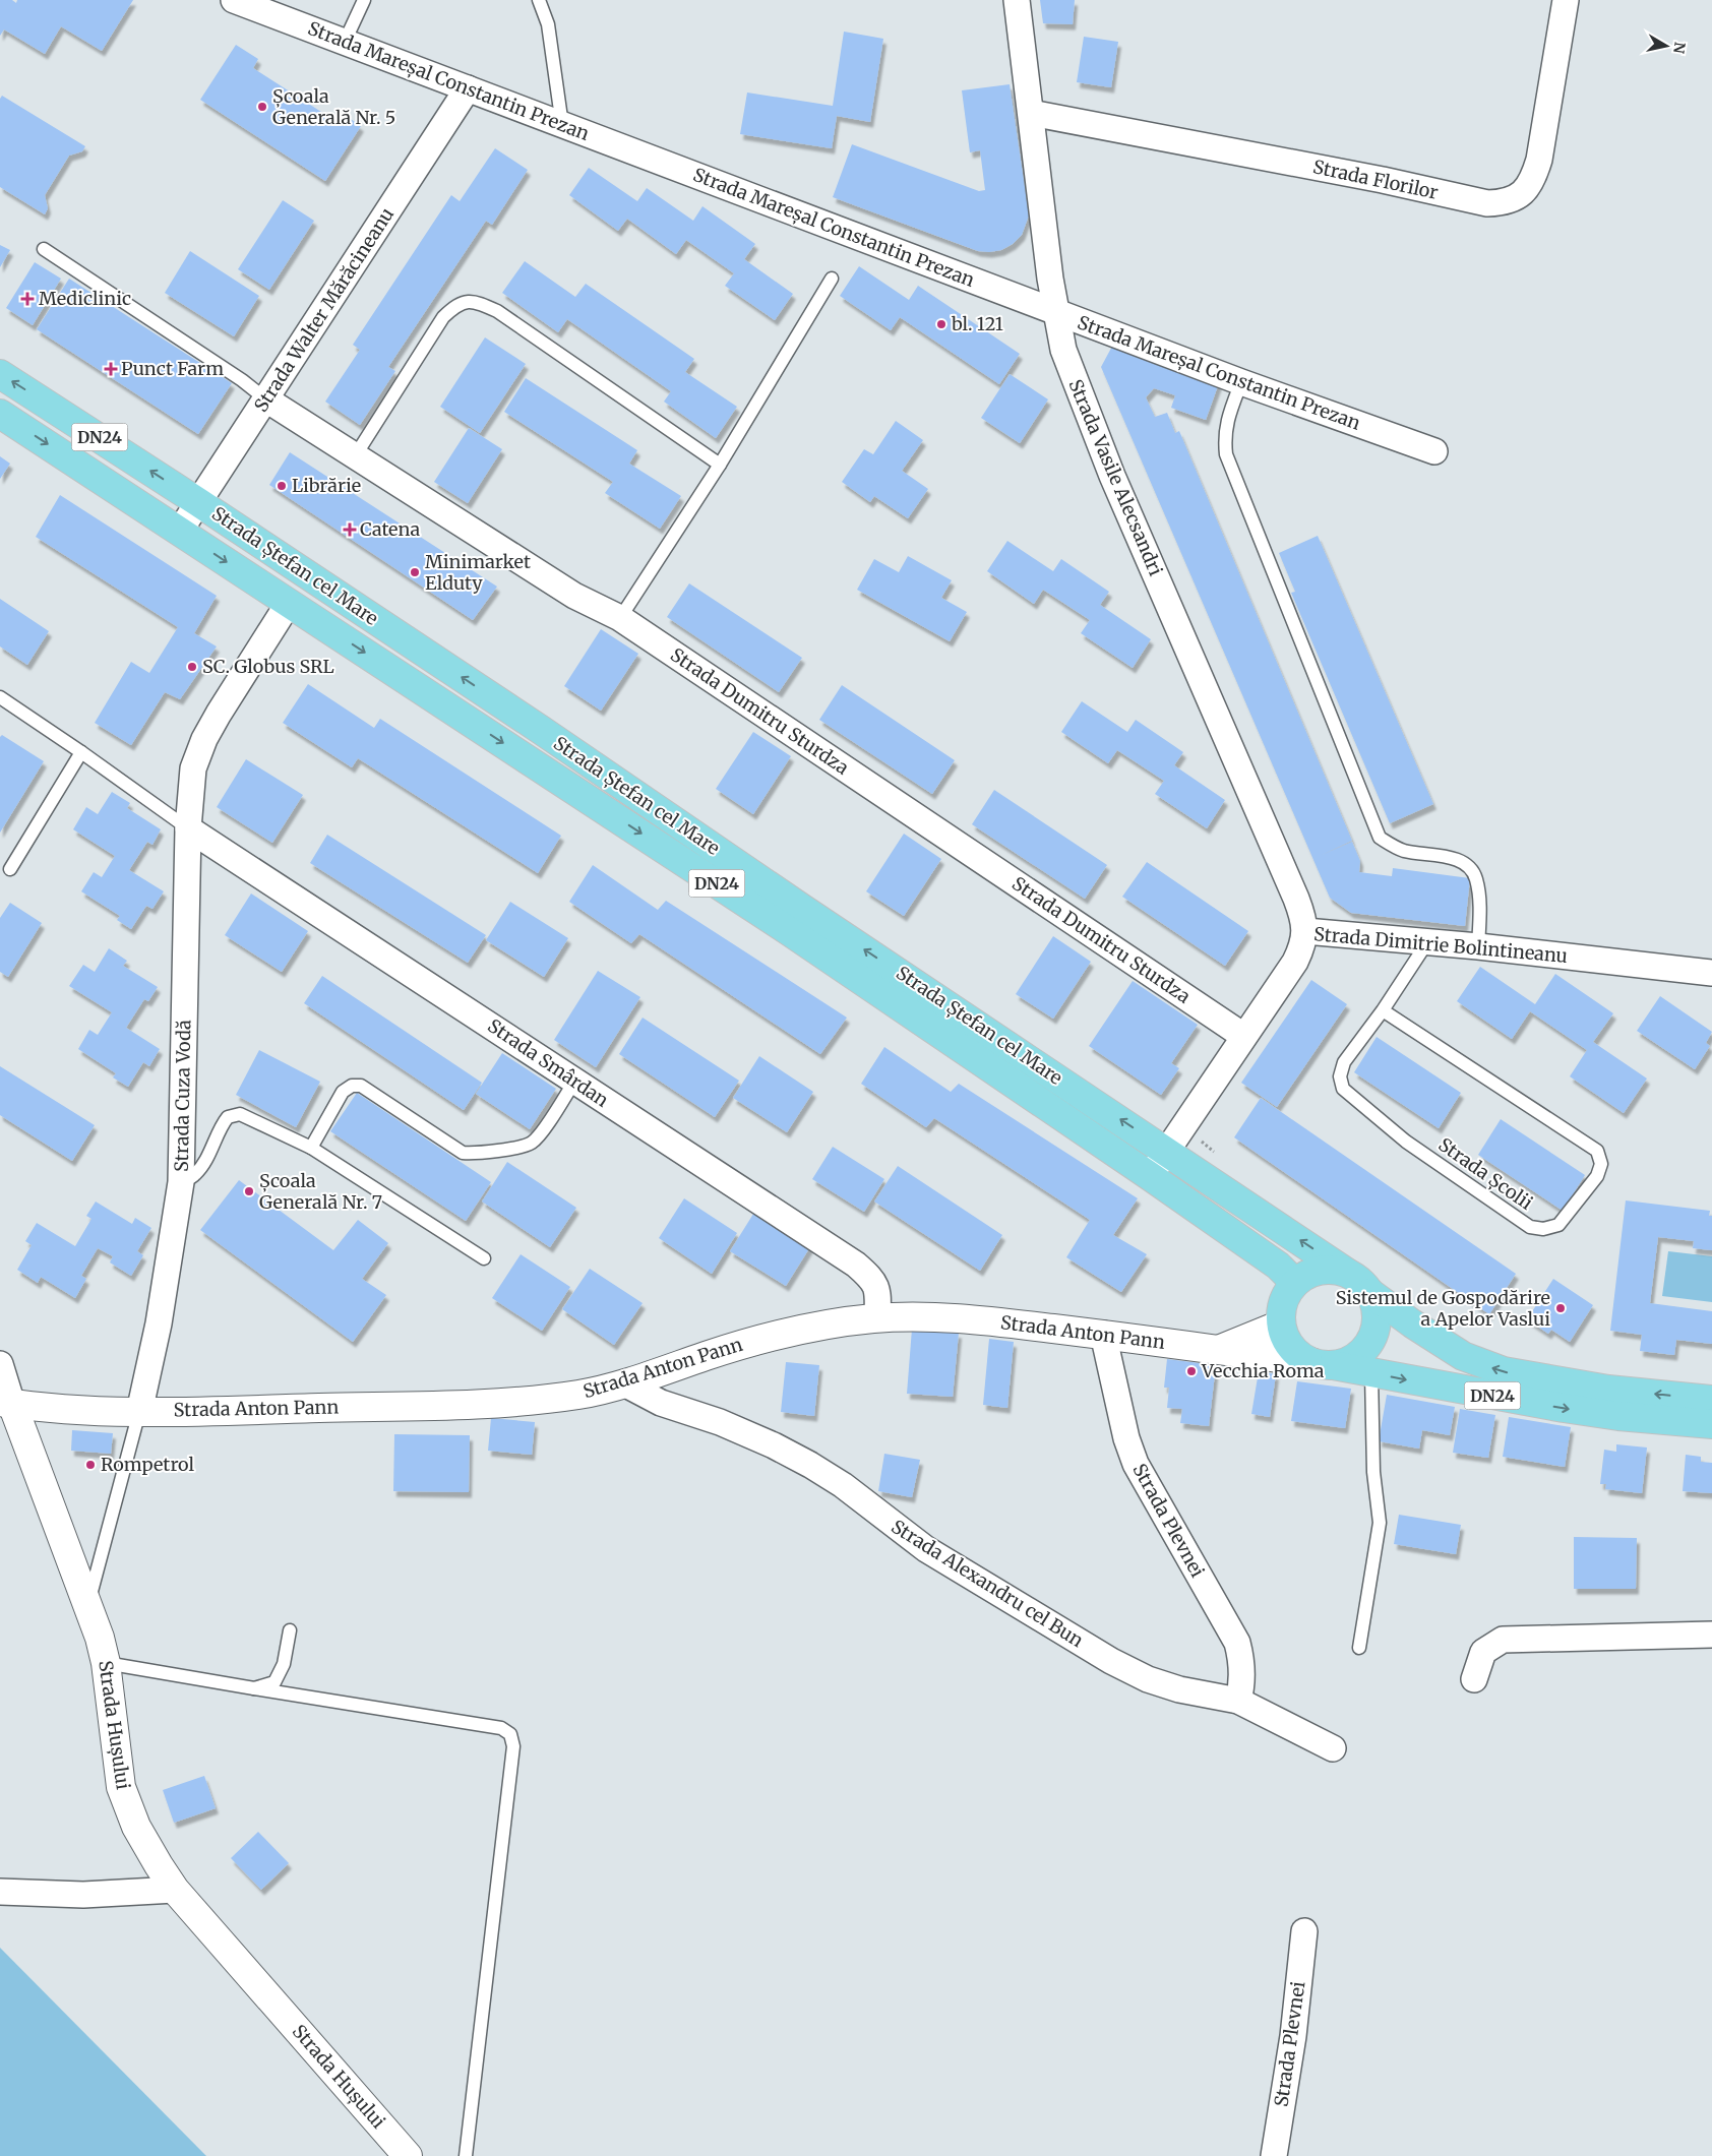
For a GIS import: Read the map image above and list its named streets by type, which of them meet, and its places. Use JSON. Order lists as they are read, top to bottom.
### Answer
{
  "streets": {
    "main road": [
      "DN24",
      "Strada Ștefan cel Mare",
      "Strada Anton Pann",
      "Strada Hușului"
    ],
    "street": [
      "Strada Mareșal Constantin Prezan",
      "Strada Florilor",
      "Strada Walter Mărăcineanu",
      "Strada Vasile Alecsandri",
      "Strada Dumitru Sturdza",
      "Strada Dimitrie Bolintineanu",
      "Strada Smârdan",
      "Strada Cuza Vodă",
      "Strada Plevnei",
      "Strada Alexandru cel Bun"
    ],
    "lane": ["Strada Școlii"]
  },
  "crossings": [
    ["Strada Mareșal Constantin Prezan", "Strada Walter Mărăcineanu"],
    ["Strada Mareșal Constantin Prezan", "Strada Vasile Alecsandri"],
    ["Strada Florilor", "Strada Vasile Alecsandri"],
    ["Strada Walter Mărăcineanu", "Strada Ștefan cel Mare"],
    ["Strada Walter Mărăcineanu", "Strada Dumitru Sturdza"],
    ["DN24", "Strada Ștefan cel Mare"],
    ["DN24", "Strada Anton Pann"],
    ["Strada Vasile Alecsandri", "Strada Dimitrie Bolintineanu"],
    ["Strada Ștefan cel Mare", "Strada Dimitrie Bolintineanu"],
    ["Strada Ștefan cel Mare", "Strada Cuza Vodă"],
    ["Strada Ștefan cel Mare", "Strada Anton Pann"],
    ["Strada Dumitru Sturdza", "Strada Dimitrie Bolintineanu"],
    ["Strada Dimitrie Bolintineanu", "Strada Școlii"],
    ["Strada Smârdan", "Strada Cuza Vodă"],
    ["Strada Smârdan", "Strada Anton Pann"],
    ["Strada Cuza Vodă", "Strada Anton Pann"],
    ["Strada Cuza Vodă", "Strada Hușului"],
    ["Strada Anton Pann", "Strada Plevnei"],
    ["Strada Anton Pann", "Strada Alexandru cel Bun"],
    ["Strada Anton Pann", "Strada Hușului"],
    ["Strada Plevnei", "Strada Alexandru cel Bun"]
  ],
  "places": {
    "other": [
      "Școala Generală Nr. 5",
      "bl. 121",
      "Librărie",
      "Minimarket Elduty",
      "SC. Globus SRL",
      "Școala Generală Nr. 7",
      "Sistemul de Gospodărire a Apelor Vaslui",
      "Vecchia Roma",
      "Rompetrol"
    ],
    "health": ["Mediclinic", "Punct Farm", "Catena"]
  },
  "north": "right"
}
